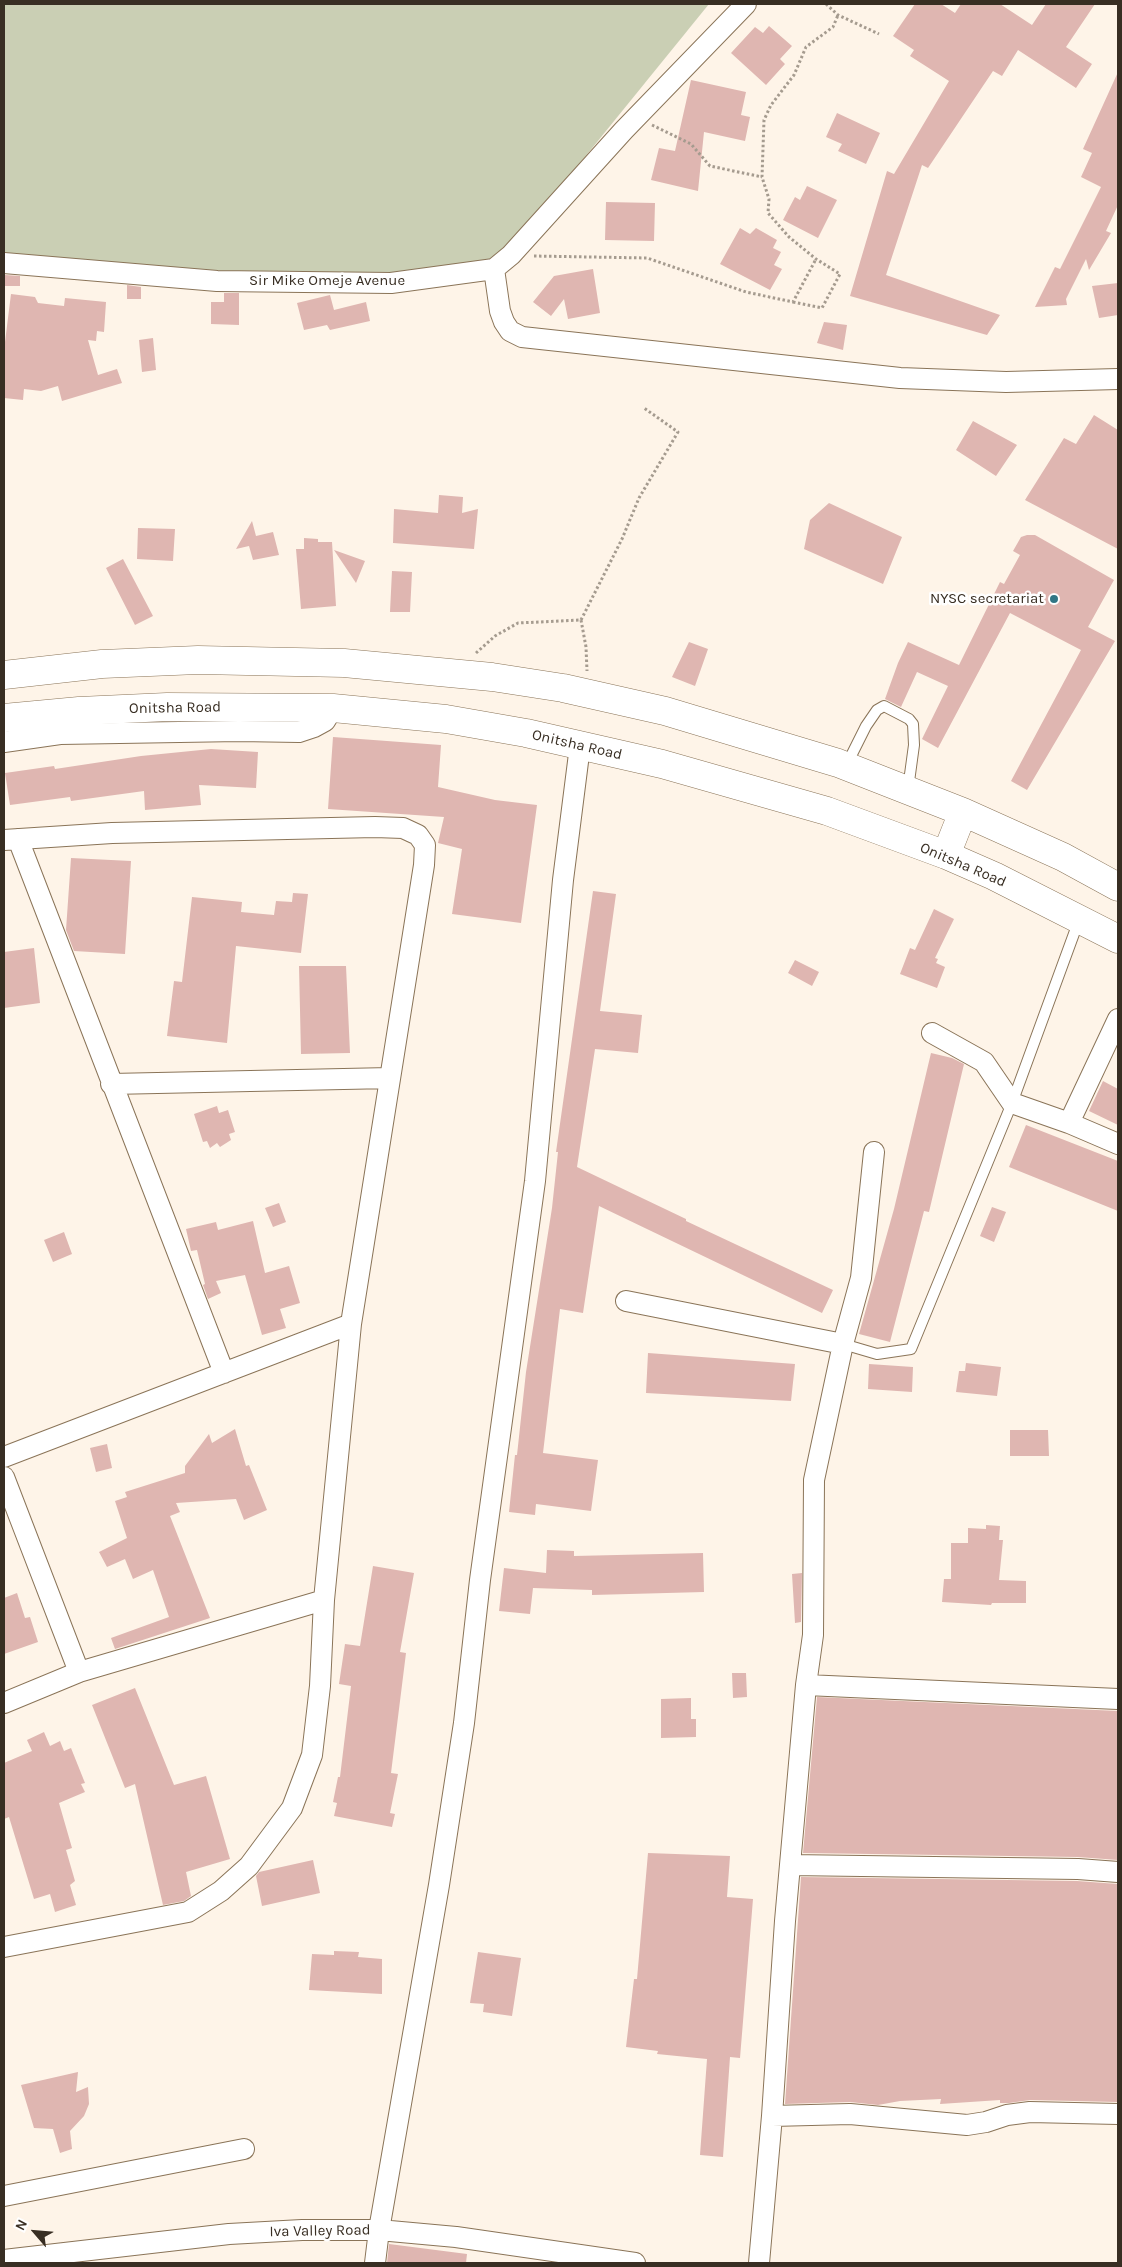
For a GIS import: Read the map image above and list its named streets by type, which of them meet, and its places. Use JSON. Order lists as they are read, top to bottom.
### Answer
{
  "streets": {
    "main road": ["Onitsha Road"],
    "street": ["Sir Mike Omeje Avenue", "Iva Valley Road"]
  },
  "places": ["NYSC secretariat"],
  "north": "top left"
}
